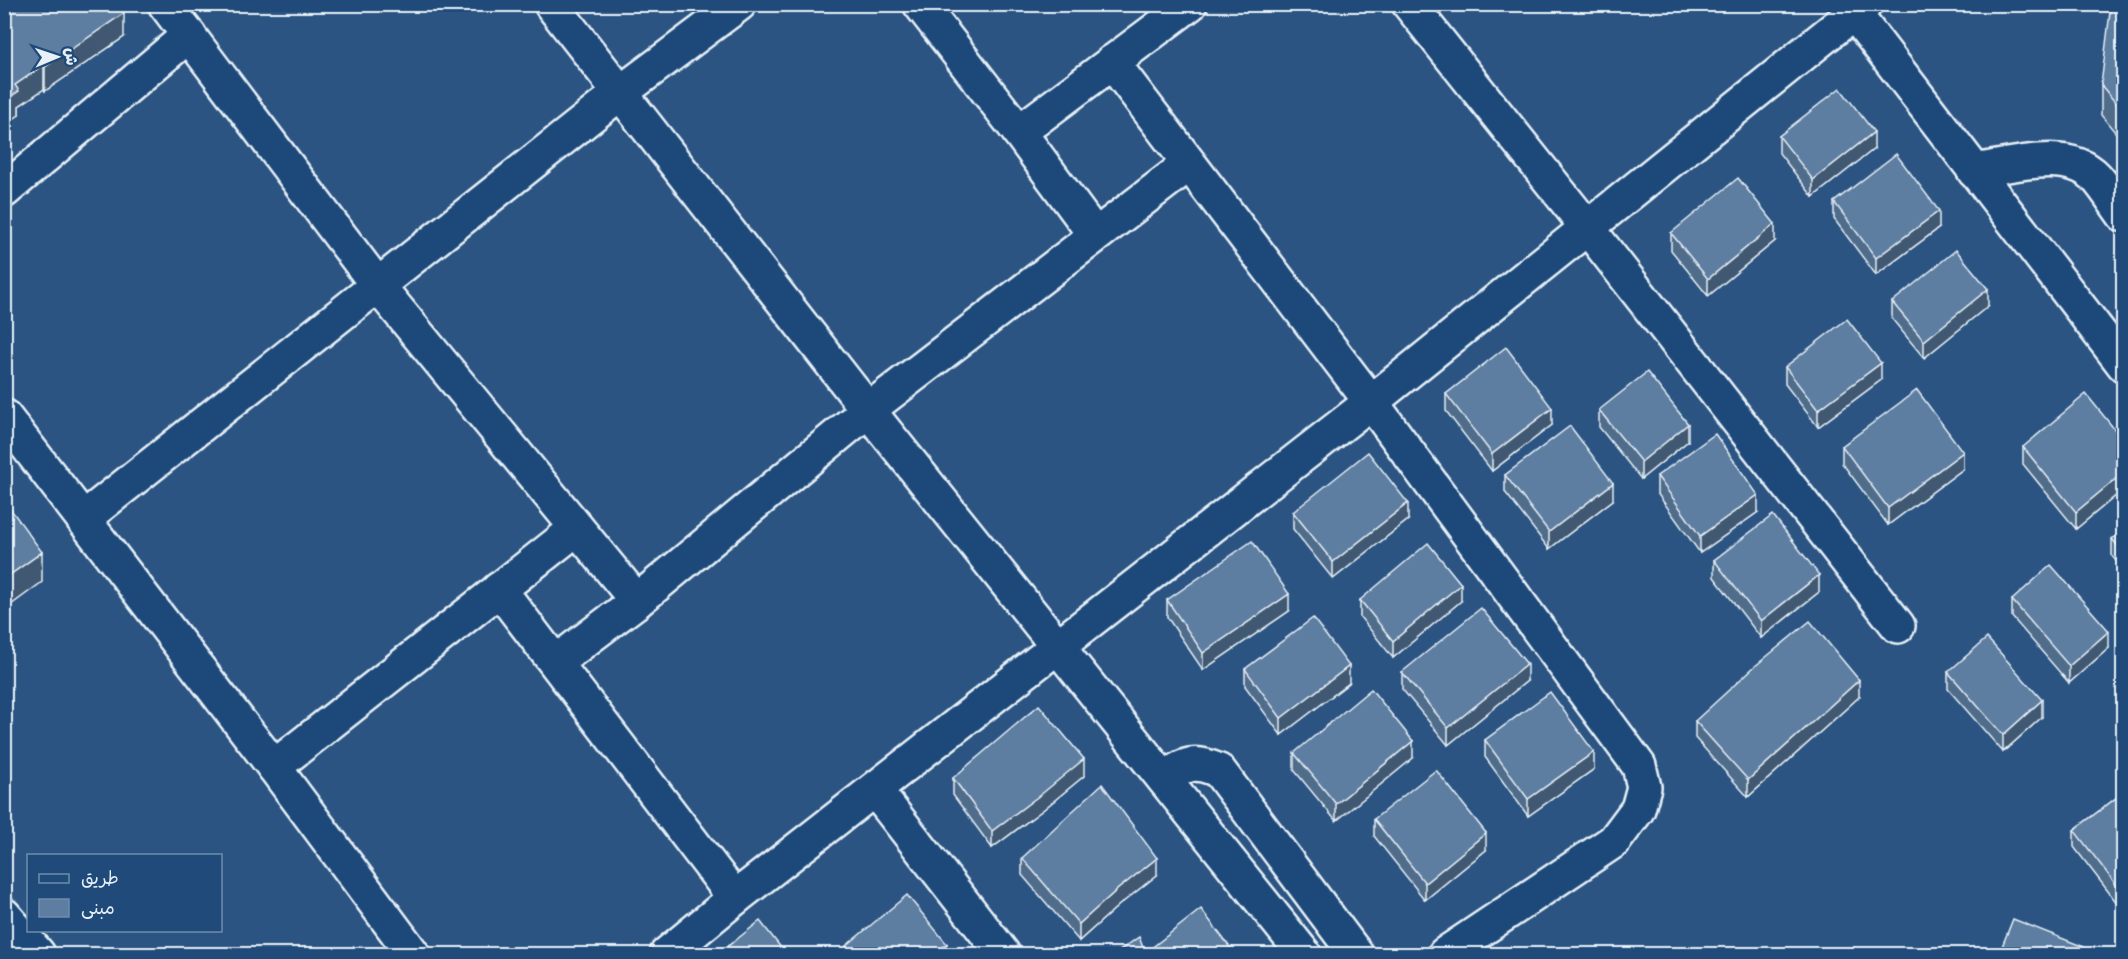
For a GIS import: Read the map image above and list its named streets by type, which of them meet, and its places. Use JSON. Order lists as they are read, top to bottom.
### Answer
{
  "legend": ["طريق", "مبنى"],
  "north": "right"
}
